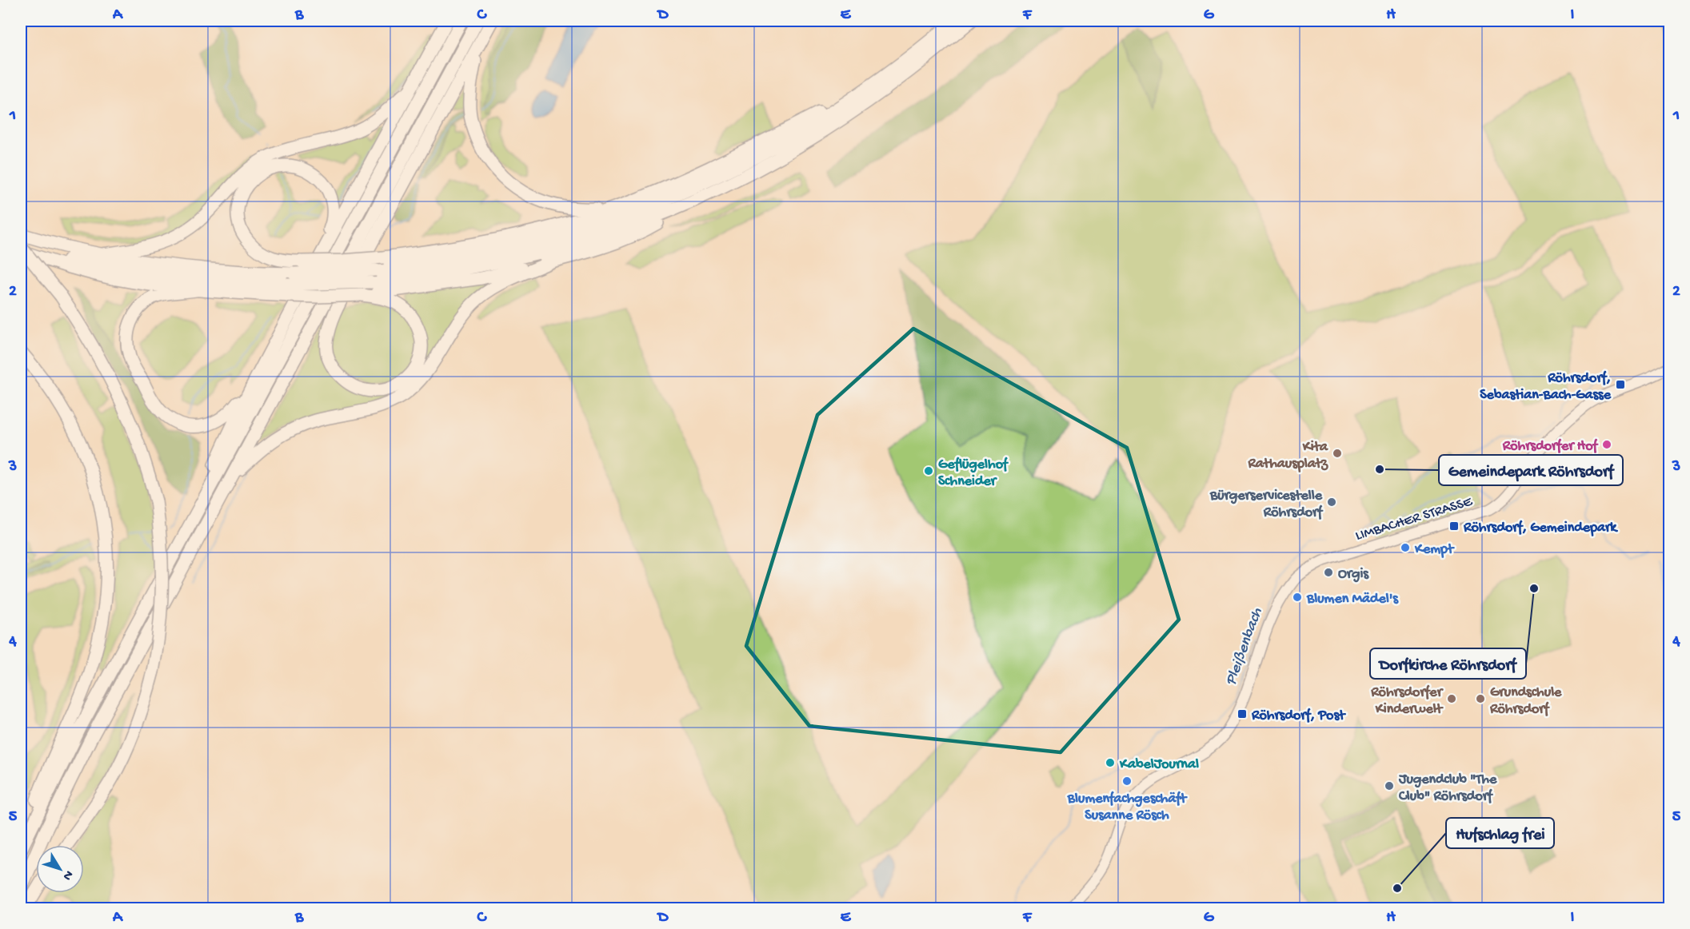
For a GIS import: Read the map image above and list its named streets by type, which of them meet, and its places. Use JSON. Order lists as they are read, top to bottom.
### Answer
{
  "streets": {
    "street": ["LIMBACHER STRASSE"]
  },
  "water": ["Pleißenbach"],
  "places": {
    "transit": ["Röhrsdorf, Sebastian-Bach-Gasse", "Röhrsdorf, Gemeindepark", "Röhrsdorf, Post"],
    "other": [
      "Röhrsdorfer Hof",
      "Kita Rathausplatz",
      "Gemeindepark Röhrsdorf",
      "Geflügelhof Schneider",
      "Bürgerservicestelle Röhrsdorf",
      "Kempt",
      "Orgis",
      "Dorfkirche Röhrsdorf",
      "Blumen Mädel's",
      "Röhrsdorfer Kinderwelt",
      "Grundschule Röhrsdorf",
      "KabelJournal",
      "Blumenfachgeschäft Susanne Rösch",
      "Jugendclub \"The Club\" Röhrsdorf",
      "Hufschlag frei"
    ]
  },
  "north": "bottom right",
  "grid": {
    "columns": [
      "A",
      "B",
      "C",
      "D",
      "E",
      "F",
      "G",
      "H",
      "I"
    ],
    "rows": [
      "1",
      "2",
      "3",
      "4",
      "5"
    ]
  }
}
